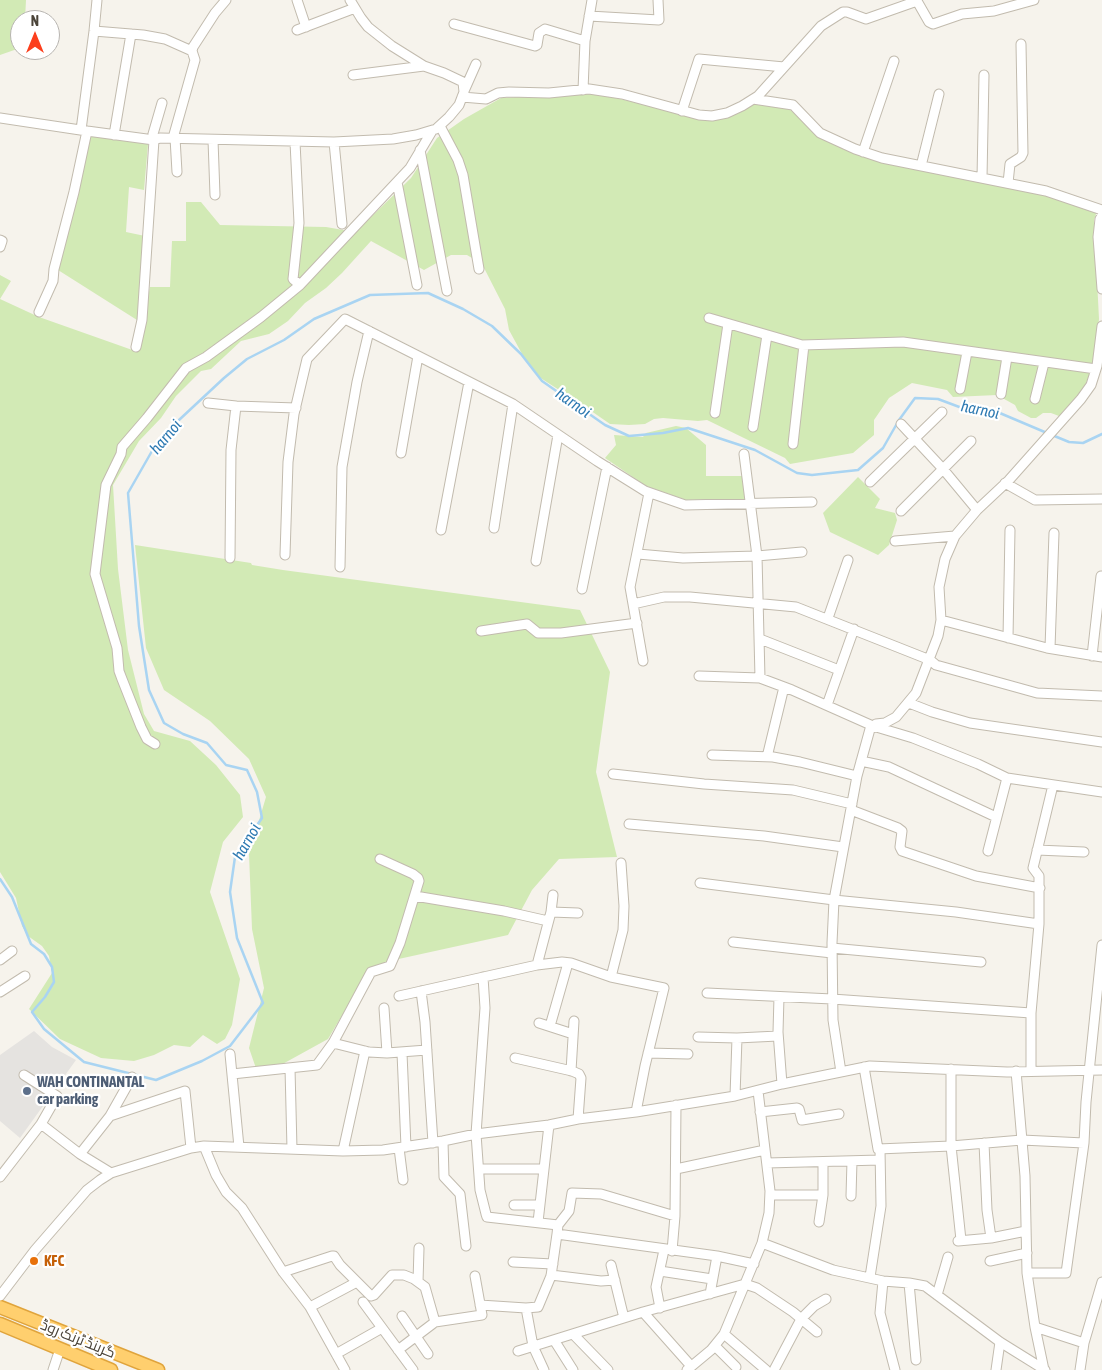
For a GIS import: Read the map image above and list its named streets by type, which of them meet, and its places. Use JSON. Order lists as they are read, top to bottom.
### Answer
{
  "streets": {
    "highway": ["گرینڈ ٹرنک روڈ"]
  },
  "water": ["harnoi"],
  "places": ["WAH CONTINANTAL car parking", "KFC"],
  "north": "top"
}
